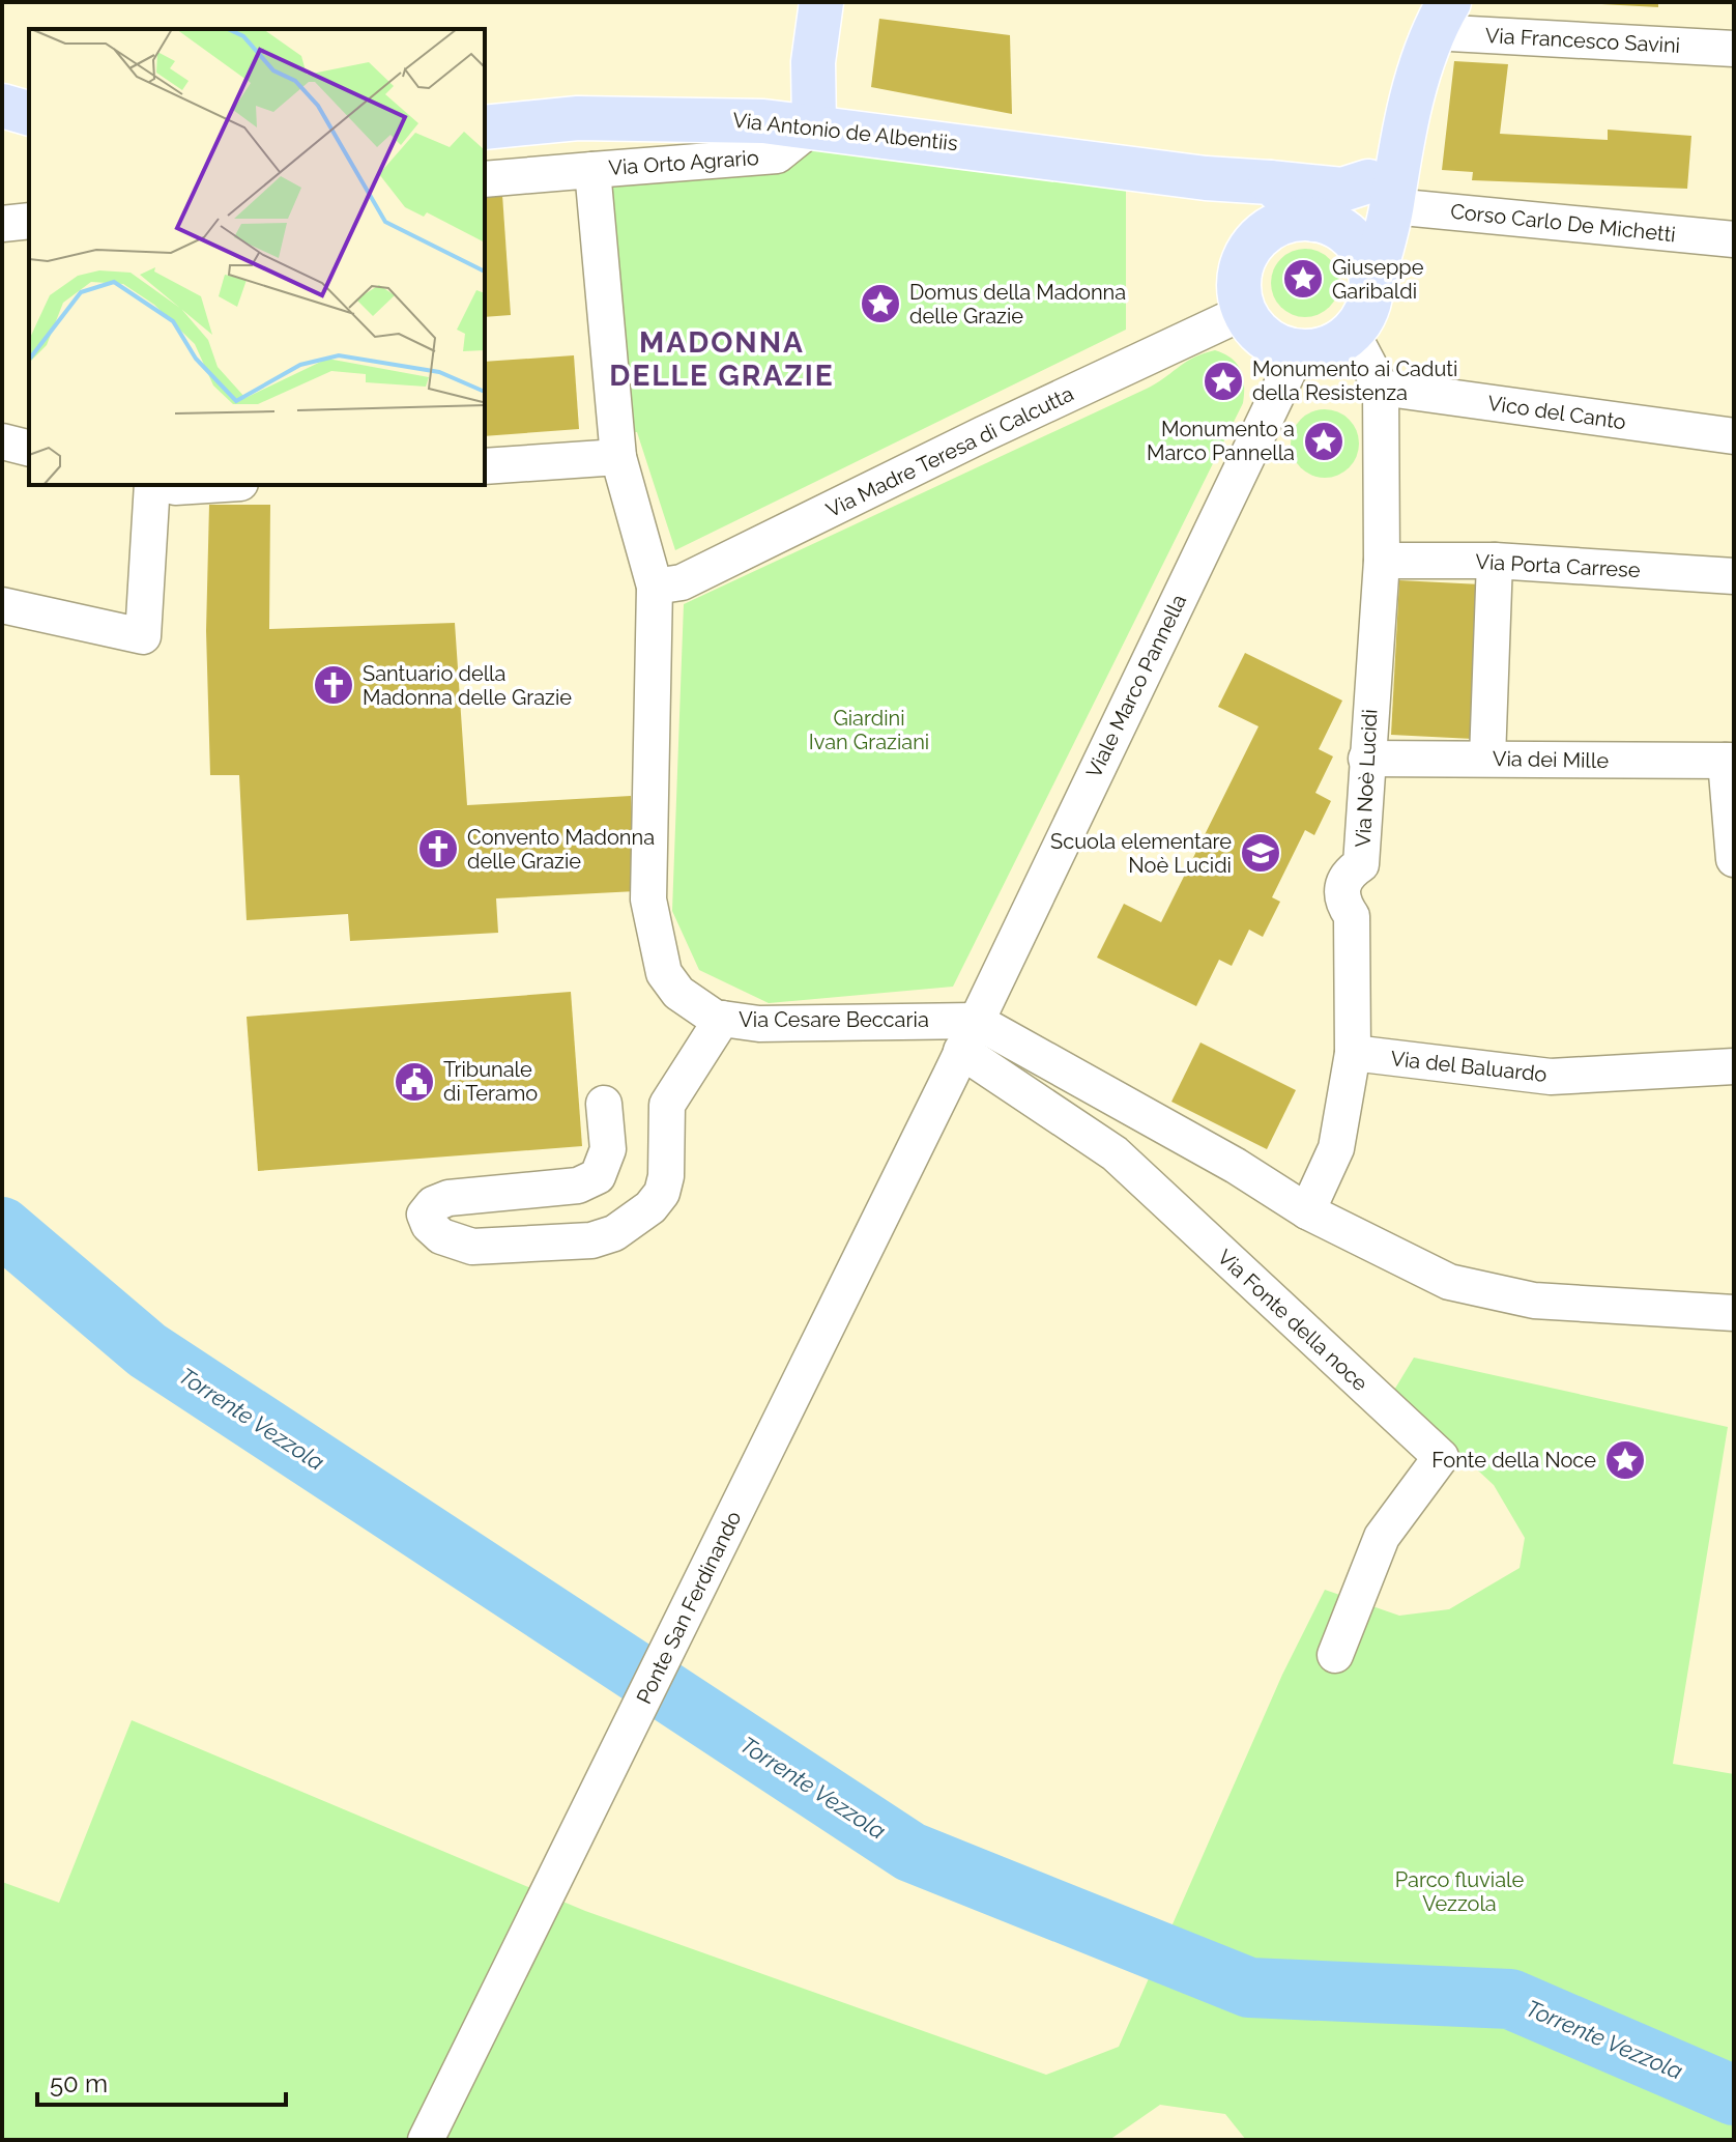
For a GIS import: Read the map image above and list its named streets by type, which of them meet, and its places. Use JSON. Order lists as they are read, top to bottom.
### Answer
{
  "streets": {
    "main road": ["Via Antonio de Albentiis"],
    "street": [
      "Via Francesco Savini",
      "Via Orto Agrario",
      "Corso Carlo De Michetti",
      "Vico del Canto",
      "Via Madre Teresa di Calcutta",
      "Via Porta Carrese",
      "Viale Marco Pannella",
      "Via dei Mille",
      "Via Noè Lucidi",
      "Via Cesare Beccaria",
      "Via del Baluardo",
      "Via Fonte della noce",
      "Ponte San Ferdinando"
    ]
  },
  "crossings": [
    ["Via Antonio de Albentiis", "Via Orto Agrario"],
    ["Via Antonio de Albentiis", "Corso Carlo De Michetti"],
    ["Via Orto Agrario", "Via Cesare Beccaria"],
    ["Vico del Canto", "Via Noè Lucidi"],
    ["Via Madre Teresa di Calcutta", "Viale Marco Pannella"],
    ["Via Madre Teresa di Calcutta", "Via Noè Lucidi"],
    ["Via Madre Teresa di Calcutta", "Via Cesare Beccaria"],
    ["Via Porta Carrese", "Via Noè Lucidi"],
    ["Viale Marco Pannella", "Via Noè Lucidi"],
    ["Viale Marco Pannella", "Via Cesare Beccaria"],
    ["Viale Marco Pannella", "Via Fonte della noce"],
    ["Viale Marco Pannella", "Ponte San Ferdinando"],
    ["Via dei Mille", "Via Noè Lucidi"],
    ["Via Noè Lucidi", "Via del Baluardo"],
    ["Via Cesare Beccaria", "Via Fonte della noce"],
    ["Via Cesare Beccaria", "Ponte San Ferdinando"],
    ["Via Fonte della noce", "Ponte San Ferdinando"]
  ],
  "districts": ["MADONNA DELLE GRAZIE"],
  "water": ["Torrente Vezzola"],
  "parks": ["Giardini Ivan Graziani", "Parco fluviale Vezzola"],
  "places": {
    "place": [
      "Giuseppe Garibaldi",
      "Domus della Madonna delle Grazie",
      "Monumento ai Caduti della Resistenza",
      "Monumento a Marco Pannella",
      "Fonte della Noce"
    ],
    "church": ["Santuario della Madonna delle Grazie", "Convento Madonna delle Grazie"],
    "school or university": ["Scuola elementare Noè Lucidi"],
    "public building": ["Tribunale di Teramo"]
  },
  "scale_bar": "50 m"
}
